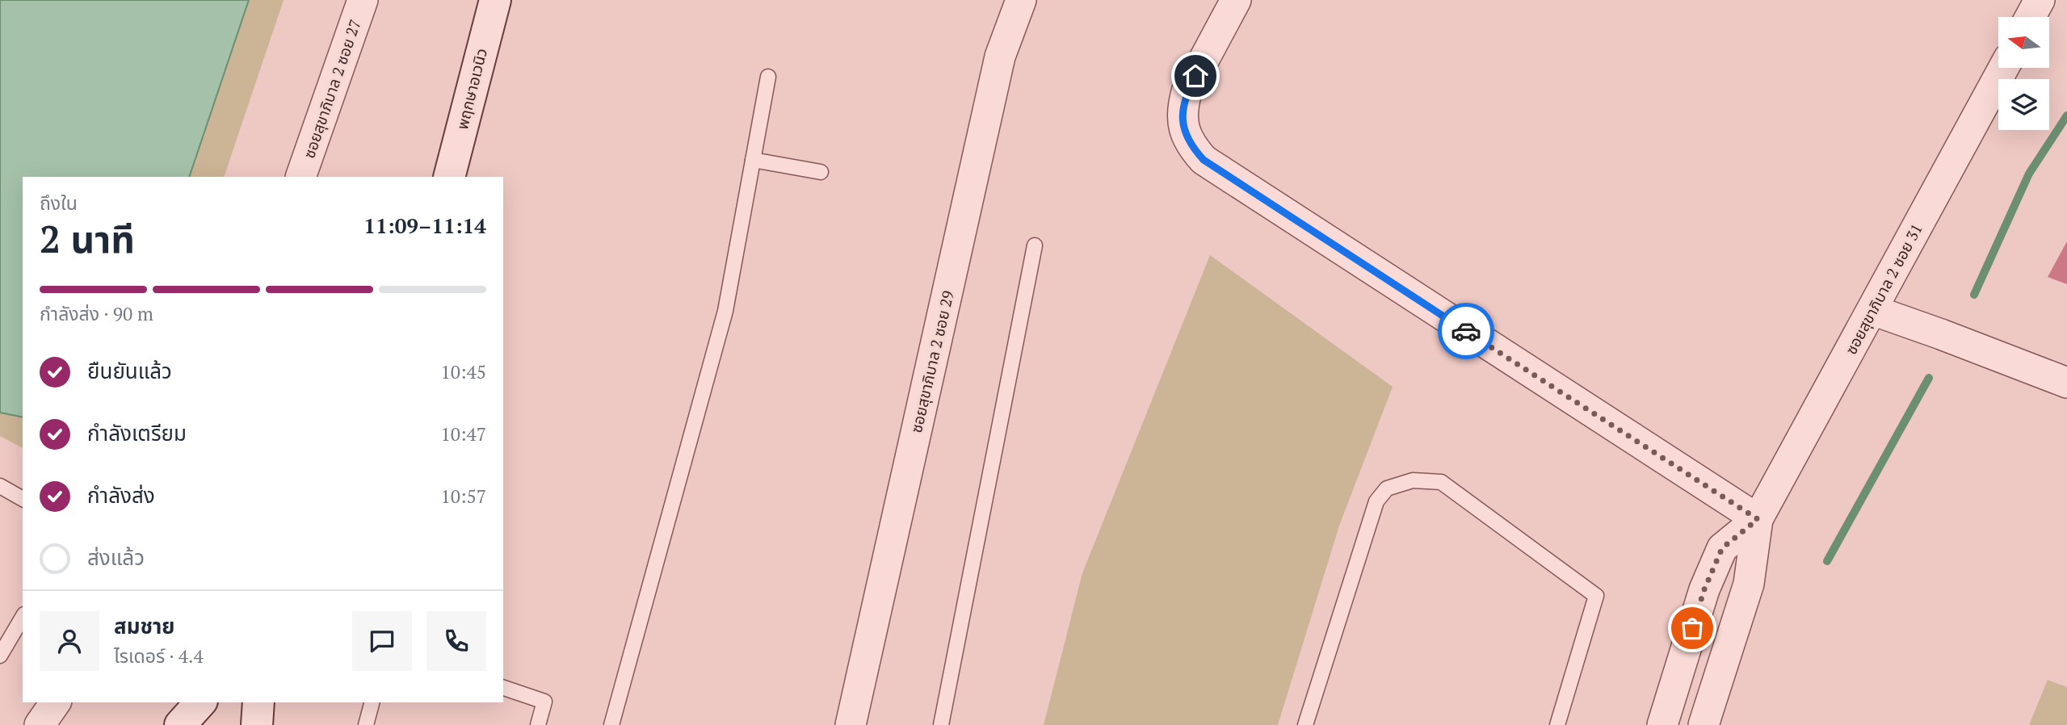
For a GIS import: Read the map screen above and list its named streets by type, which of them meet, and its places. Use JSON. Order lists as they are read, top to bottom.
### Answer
{
  "streets": {
    "street": [
      "ซอยสุขาภิบาล 2 ซอย 27",
      "พฤกษาอเวนิว",
      "ซอยสุขาภิบาล 2 ซอย 31",
      "ซอยสุขาภิบาล 2 ซอย 29"
    ]
  },
  "north": "left",
  "page": {
    "heading": ["2 นาที", "ถึงใน", "11:09–11:14"],
    "panel": ["สมชาย", "ไรเดอร์ · 4.4"],
    "bar": "กำลังส่ง · 90 m",
    "list": [
      ["ยืนยันแล้ว", "10:45"],
      ["กำลังเตรียม", "10:47"],
      ["กำลังส่ง", "10:57"],
      "ส่งแล้ว"
    ]
  }
}
